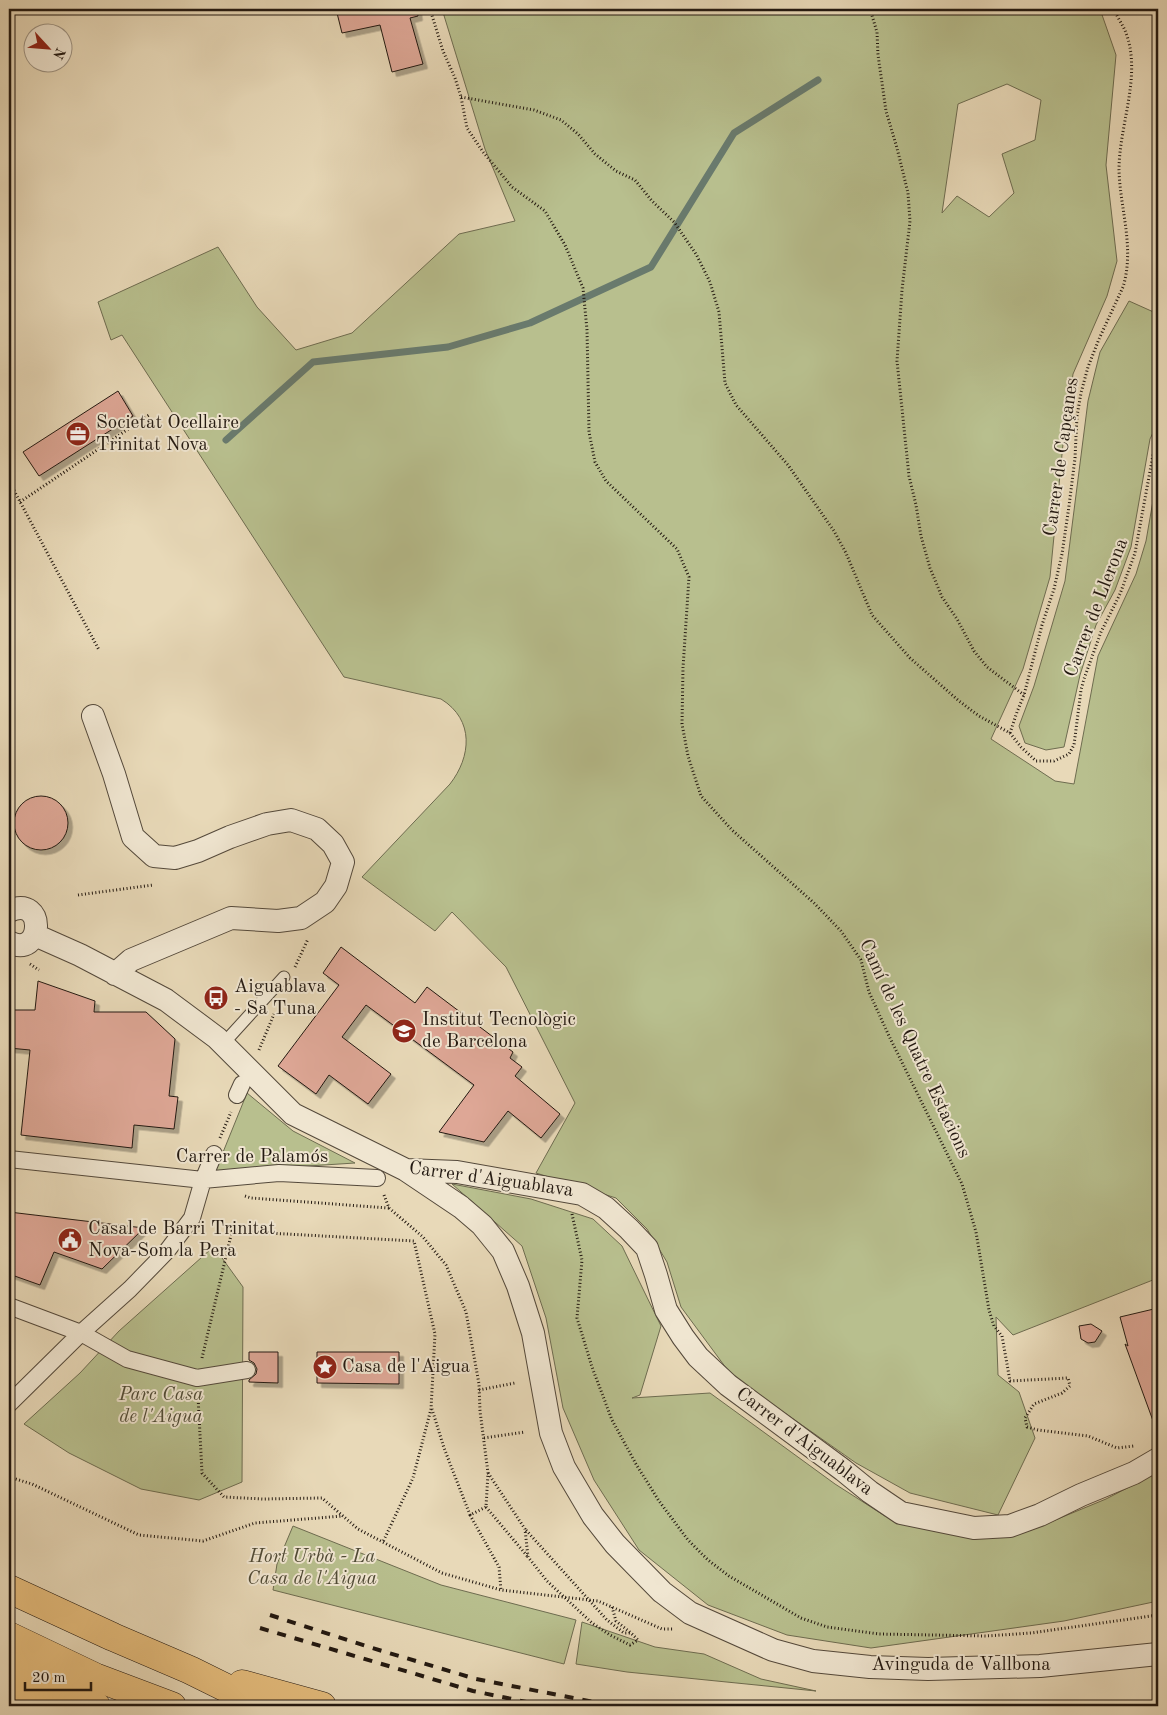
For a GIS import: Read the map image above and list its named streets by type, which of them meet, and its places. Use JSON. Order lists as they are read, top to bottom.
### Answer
{
  "streets": {
    "street": ["Carrer de Palamós", "Carrer d'Aiguablava", "Avinguda de Vallbona"],
    "path": ["Carrer de Capçanes", "Carrer de Llerona", "Camí de les Quatre Estacions"]
  },
  "crossings": [
    ["Carrer de Capçanes", "Carrer de Llerona"],
    ["Carrer d'Aiguablava", "Avinguda de Vallbona"]
  ],
  "parks": ["Parc Casa de l'Aigua", "Hort Urbà - La Casa de l'Aigua"],
  "places": {
    "office": ["Societat Ocellaire Trinitat Nova"],
    "bus stop": ["Aiguablava - Sa Tuna"],
    "school or university": ["Institut Tecnològic de Barcelona"],
    "public building": ["Casal de Barri Trinitat Nova-Som la Pera"],
    "place": ["Casa de l'Aigua"]
  },
  "scale_bar": "20 m",
  "north": "bottom right"
}
